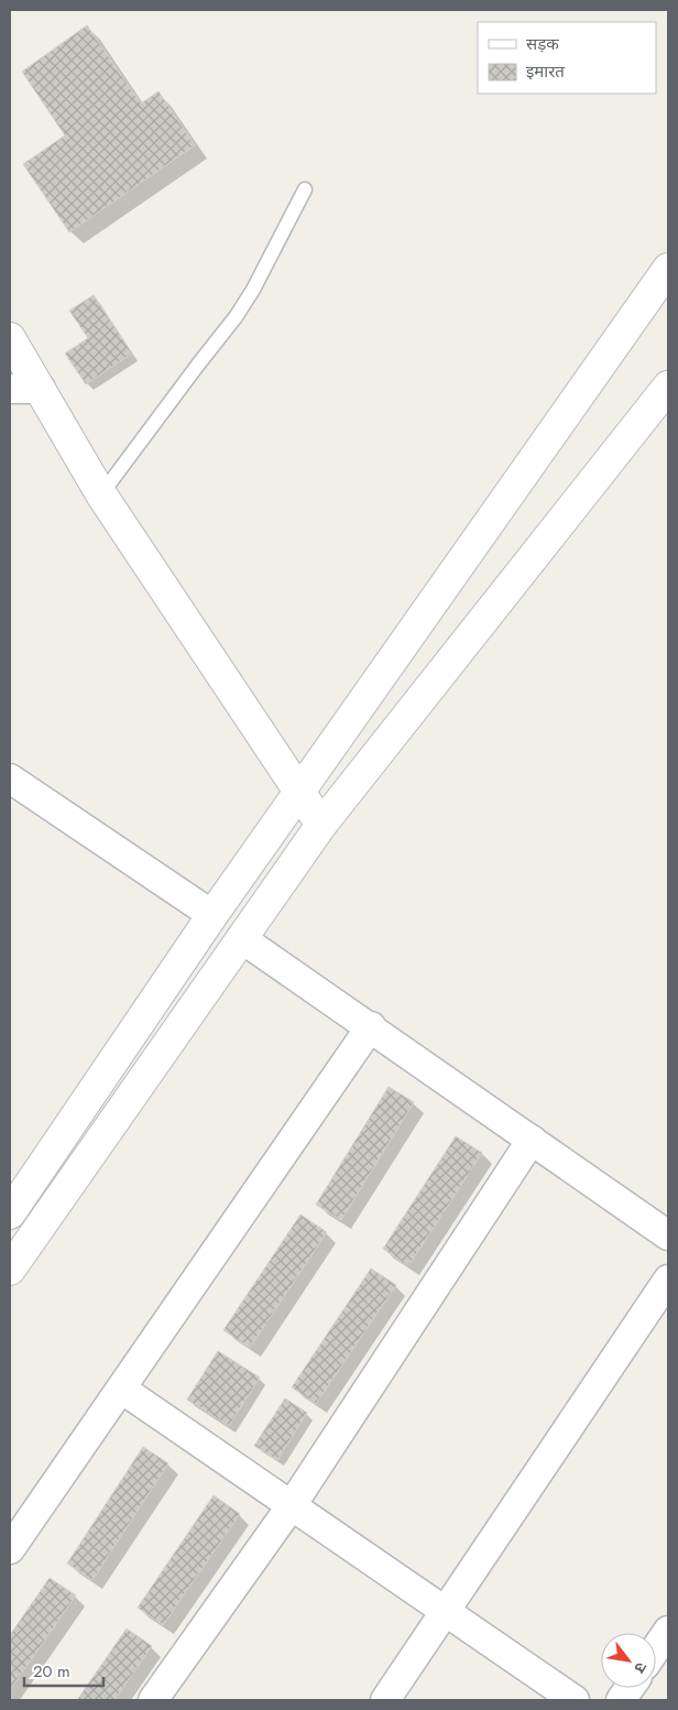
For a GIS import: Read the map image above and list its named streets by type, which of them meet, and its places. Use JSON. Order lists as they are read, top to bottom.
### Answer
{
  "legend": ["सड़क", "इमारत"],
  "scale_bar": "20 m",
  "north": "bottom right"
}
